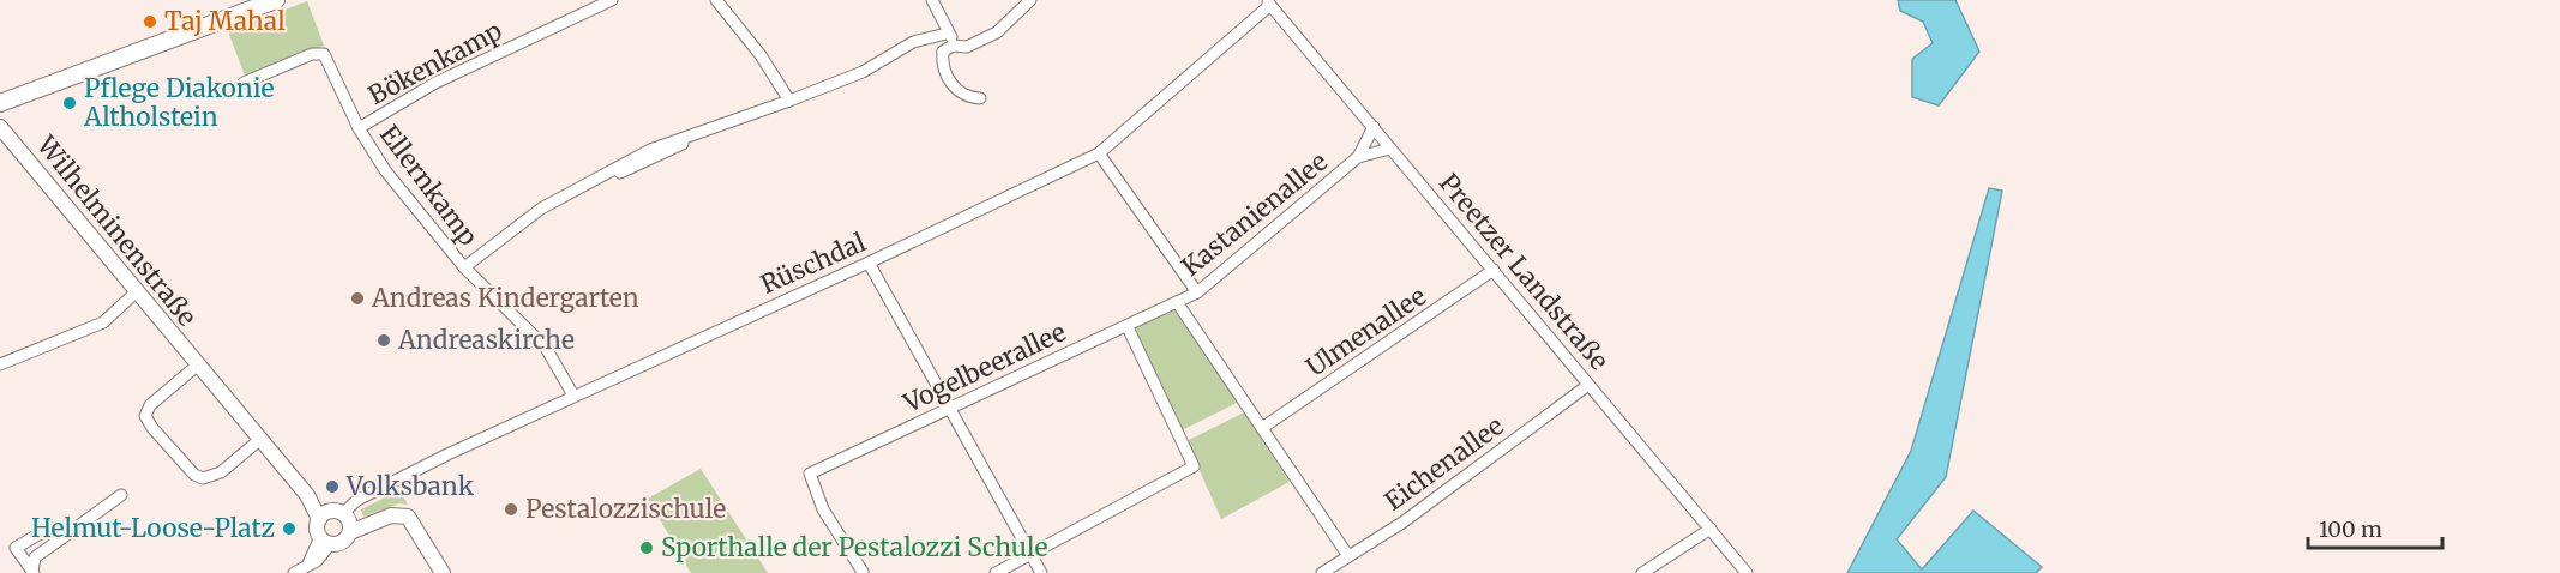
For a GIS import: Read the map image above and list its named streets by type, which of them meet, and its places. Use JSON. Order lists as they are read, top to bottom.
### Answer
{
  "streets": {
    "street": [
      "Bökenkamp",
      "Ellernkamp",
      "Kastanienallee",
      "Wilhelminenstraße",
      "Rüschdal",
      "Preetzer Landstraße",
      "Ulmenallee",
      "Vogelbeerallee",
      "Eichenallee"
    ]
  },
  "crossings": [
    ["Bökenkamp", "Ellernkamp"],
    ["Ellernkamp", "Rüschdal"],
    ["Kastanienallee", "Preetzer Landstraße"],
    ["Kastanienallee", "Vogelbeerallee"],
    ["Wilhelminenstraße", "Rüschdal"],
    ["Rüschdal", "Preetzer Landstraße"],
    ["Preetzer Landstraße", "Ulmenallee"],
    ["Preetzer Landstraße", "Eichenallee"]
  ],
  "places": [
    "Taj Mahal",
    "Pflege Diakonie Altholstein",
    "Andreas Kindergarten",
    "Andreaskirche",
    "Volksbank",
    "Pestalozzischule",
    "Helmut-Loose-Platz",
    "Sporthalle der Pestalozzi Schule"
  ],
  "scale_bar": "100 m"
}
